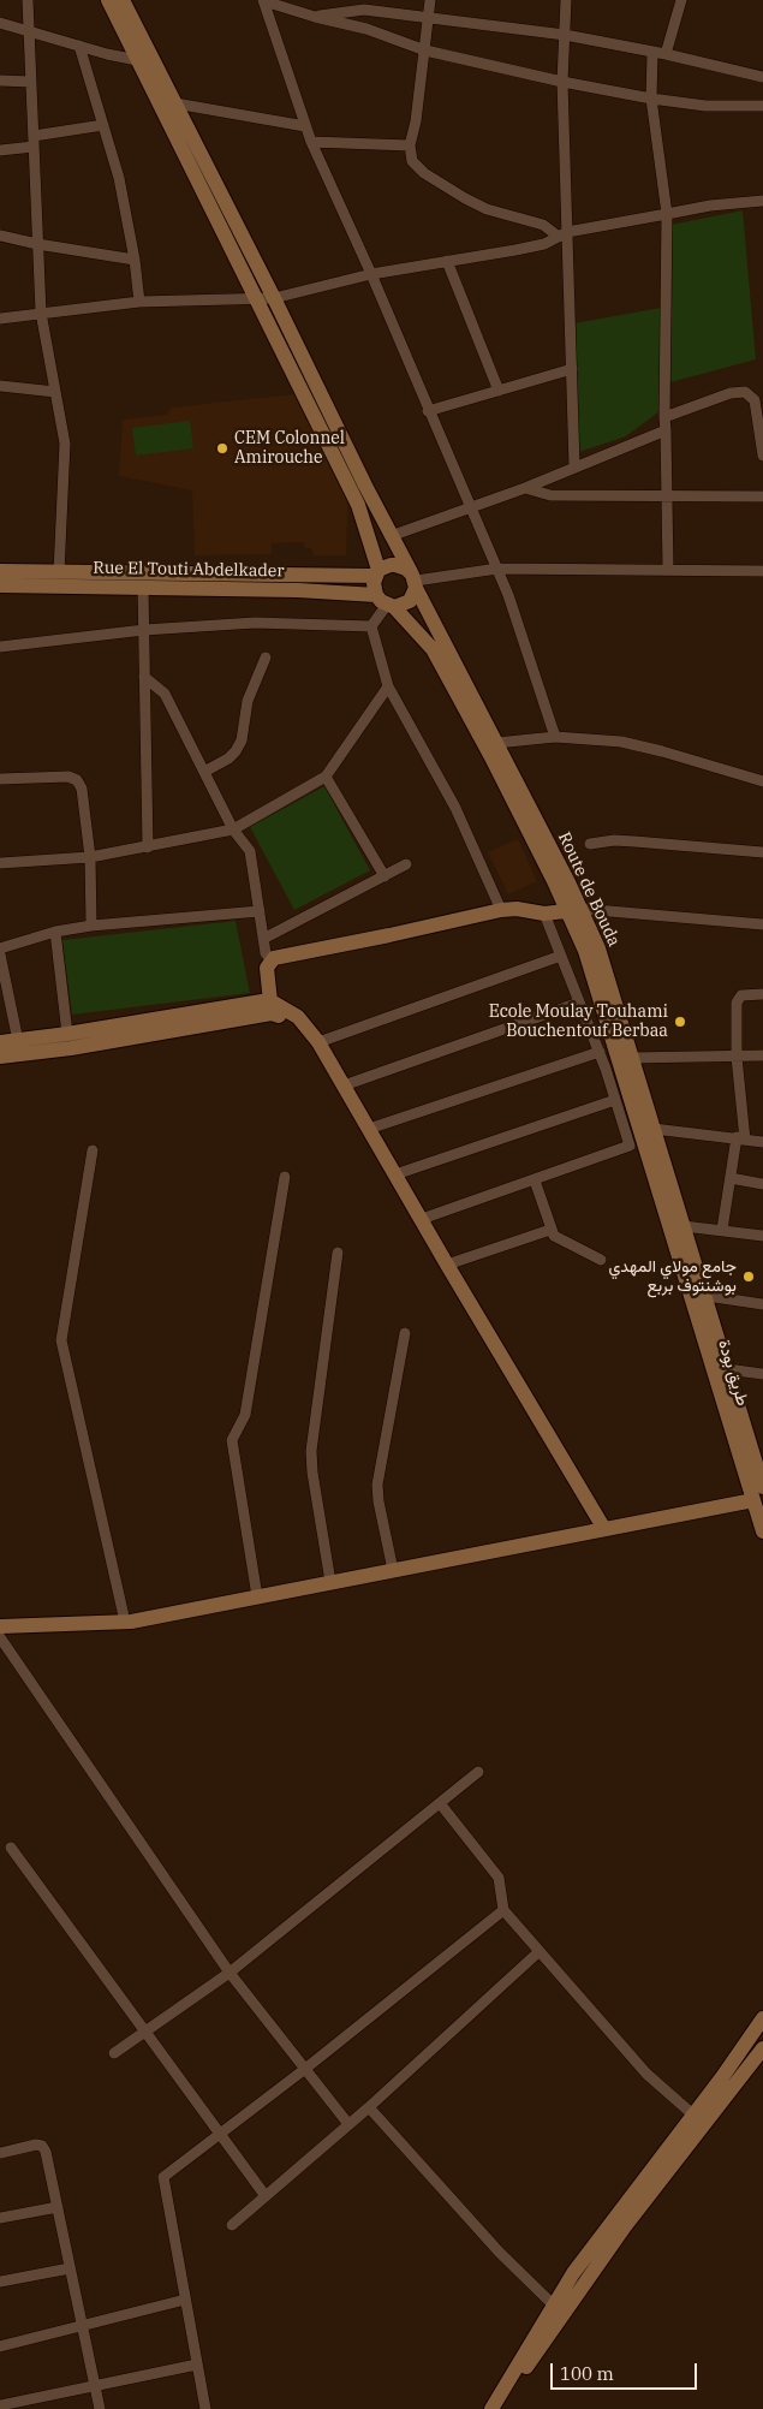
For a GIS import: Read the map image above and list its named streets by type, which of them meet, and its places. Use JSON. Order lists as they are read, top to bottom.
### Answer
{
  "streets": {
    "main road": ["Rue El Touti Abdelkader", "Route de Bouda", "طريق بودة"]
  },
  "crossings": [
    ["Rue El Touti Abdelkader", "Route de Bouda"],
    ["Route de Bouda", "طريق بودة"]
  ],
  "places": ["CEM Colonnel Amirouche", "Ecole Moulay Touhami Bouchentouf Berbaa", "جامع مولاي المهدي بوشنتوف بربع"],
  "scale_bar": "100 m"
}
